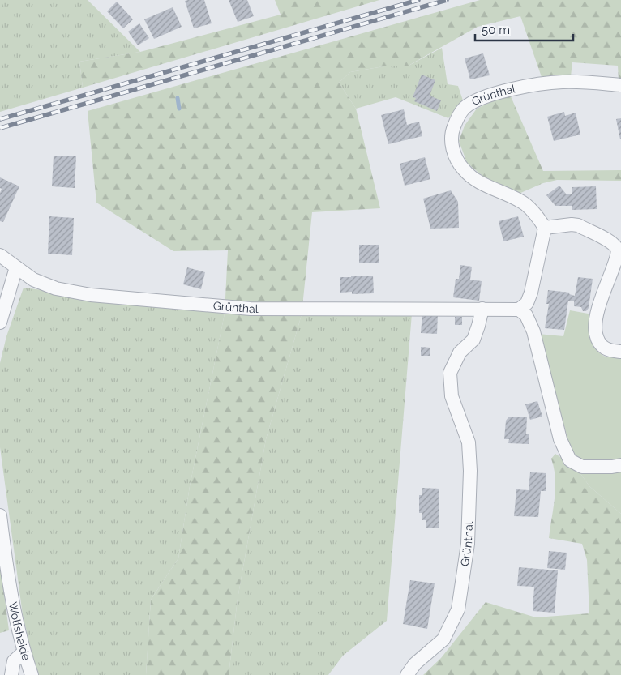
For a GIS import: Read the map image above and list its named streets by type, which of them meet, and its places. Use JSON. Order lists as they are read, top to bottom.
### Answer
{
  "streets": {
    "street": ["Grünthal", "Wolfsheide"]
  },
  "scale_bar": "50 m"
}
